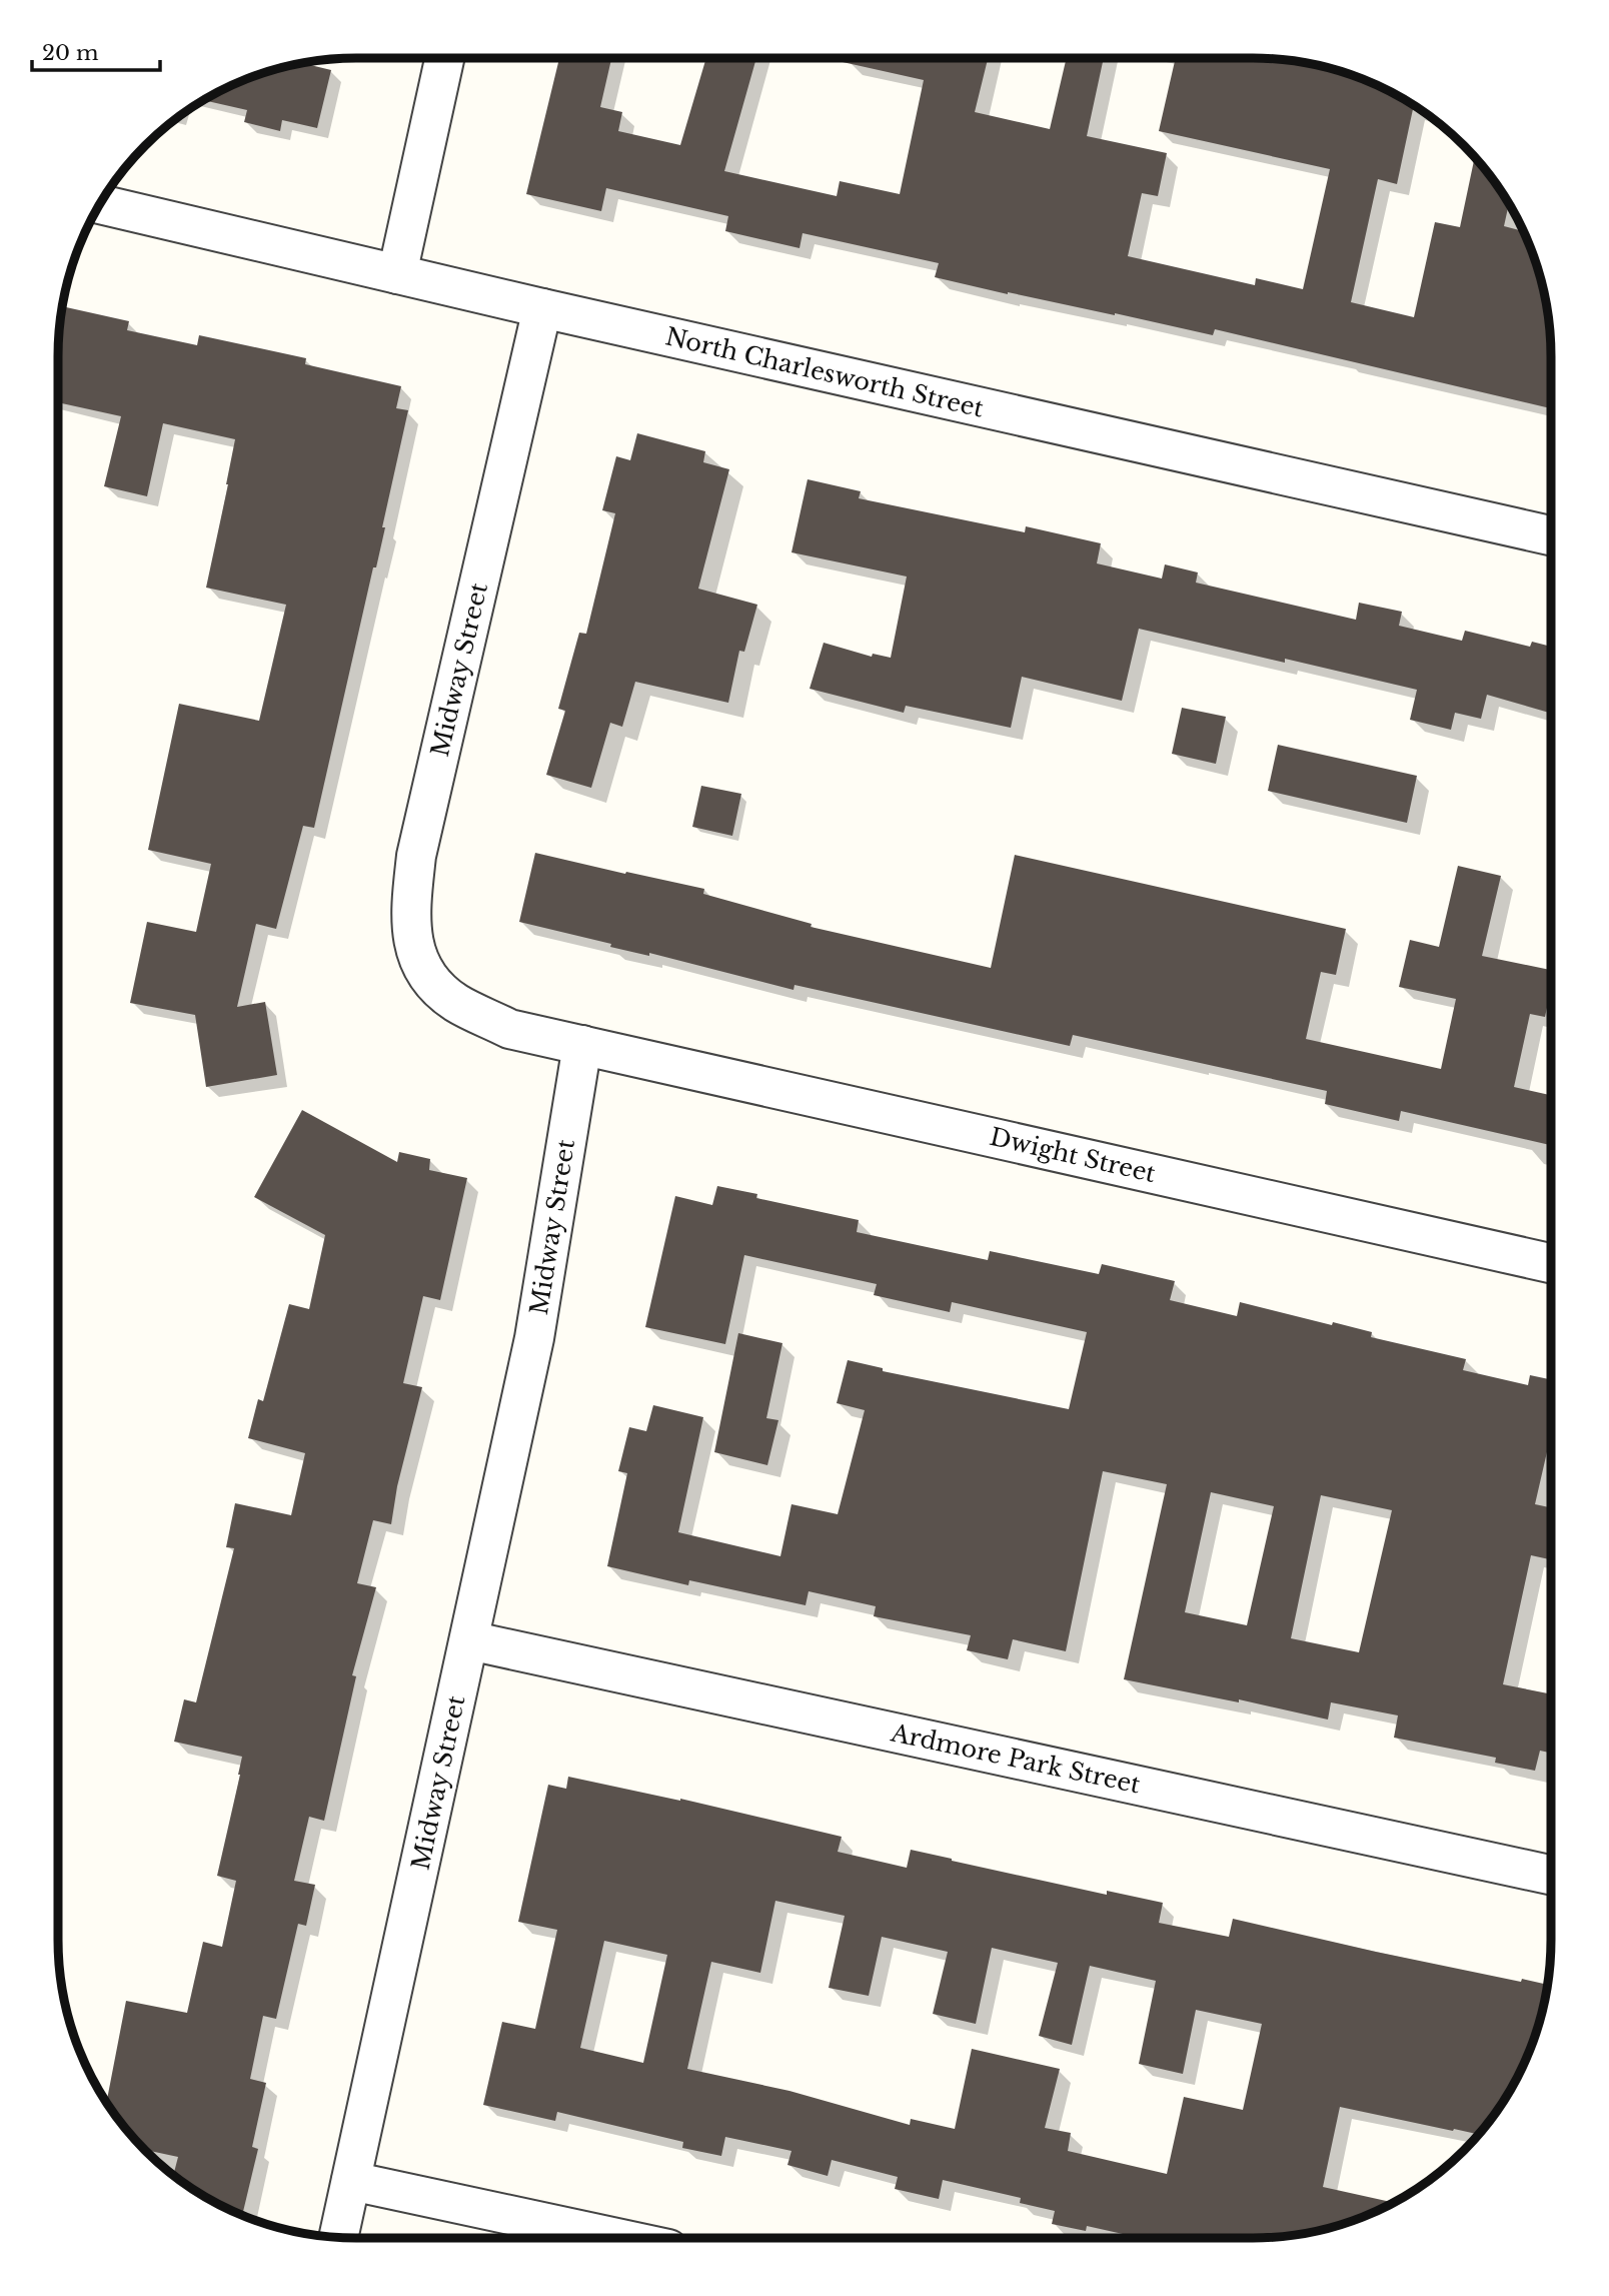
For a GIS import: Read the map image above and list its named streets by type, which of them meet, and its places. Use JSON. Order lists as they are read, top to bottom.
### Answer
{
  "streets": {
    "street": [
      "North Charlesworth Street",
      "Midway Street",
      "Dwight Street",
      "Ardmore Park Street"
    ]
  },
  "crossings": [
    ["North Charlesworth Street", "Midway Street"],
    ["Midway Street", "Dwight Street"],
    ["Midway Street", "Ardmore Park Street"]
  ],
  "scale_bar": "20 m"
}
